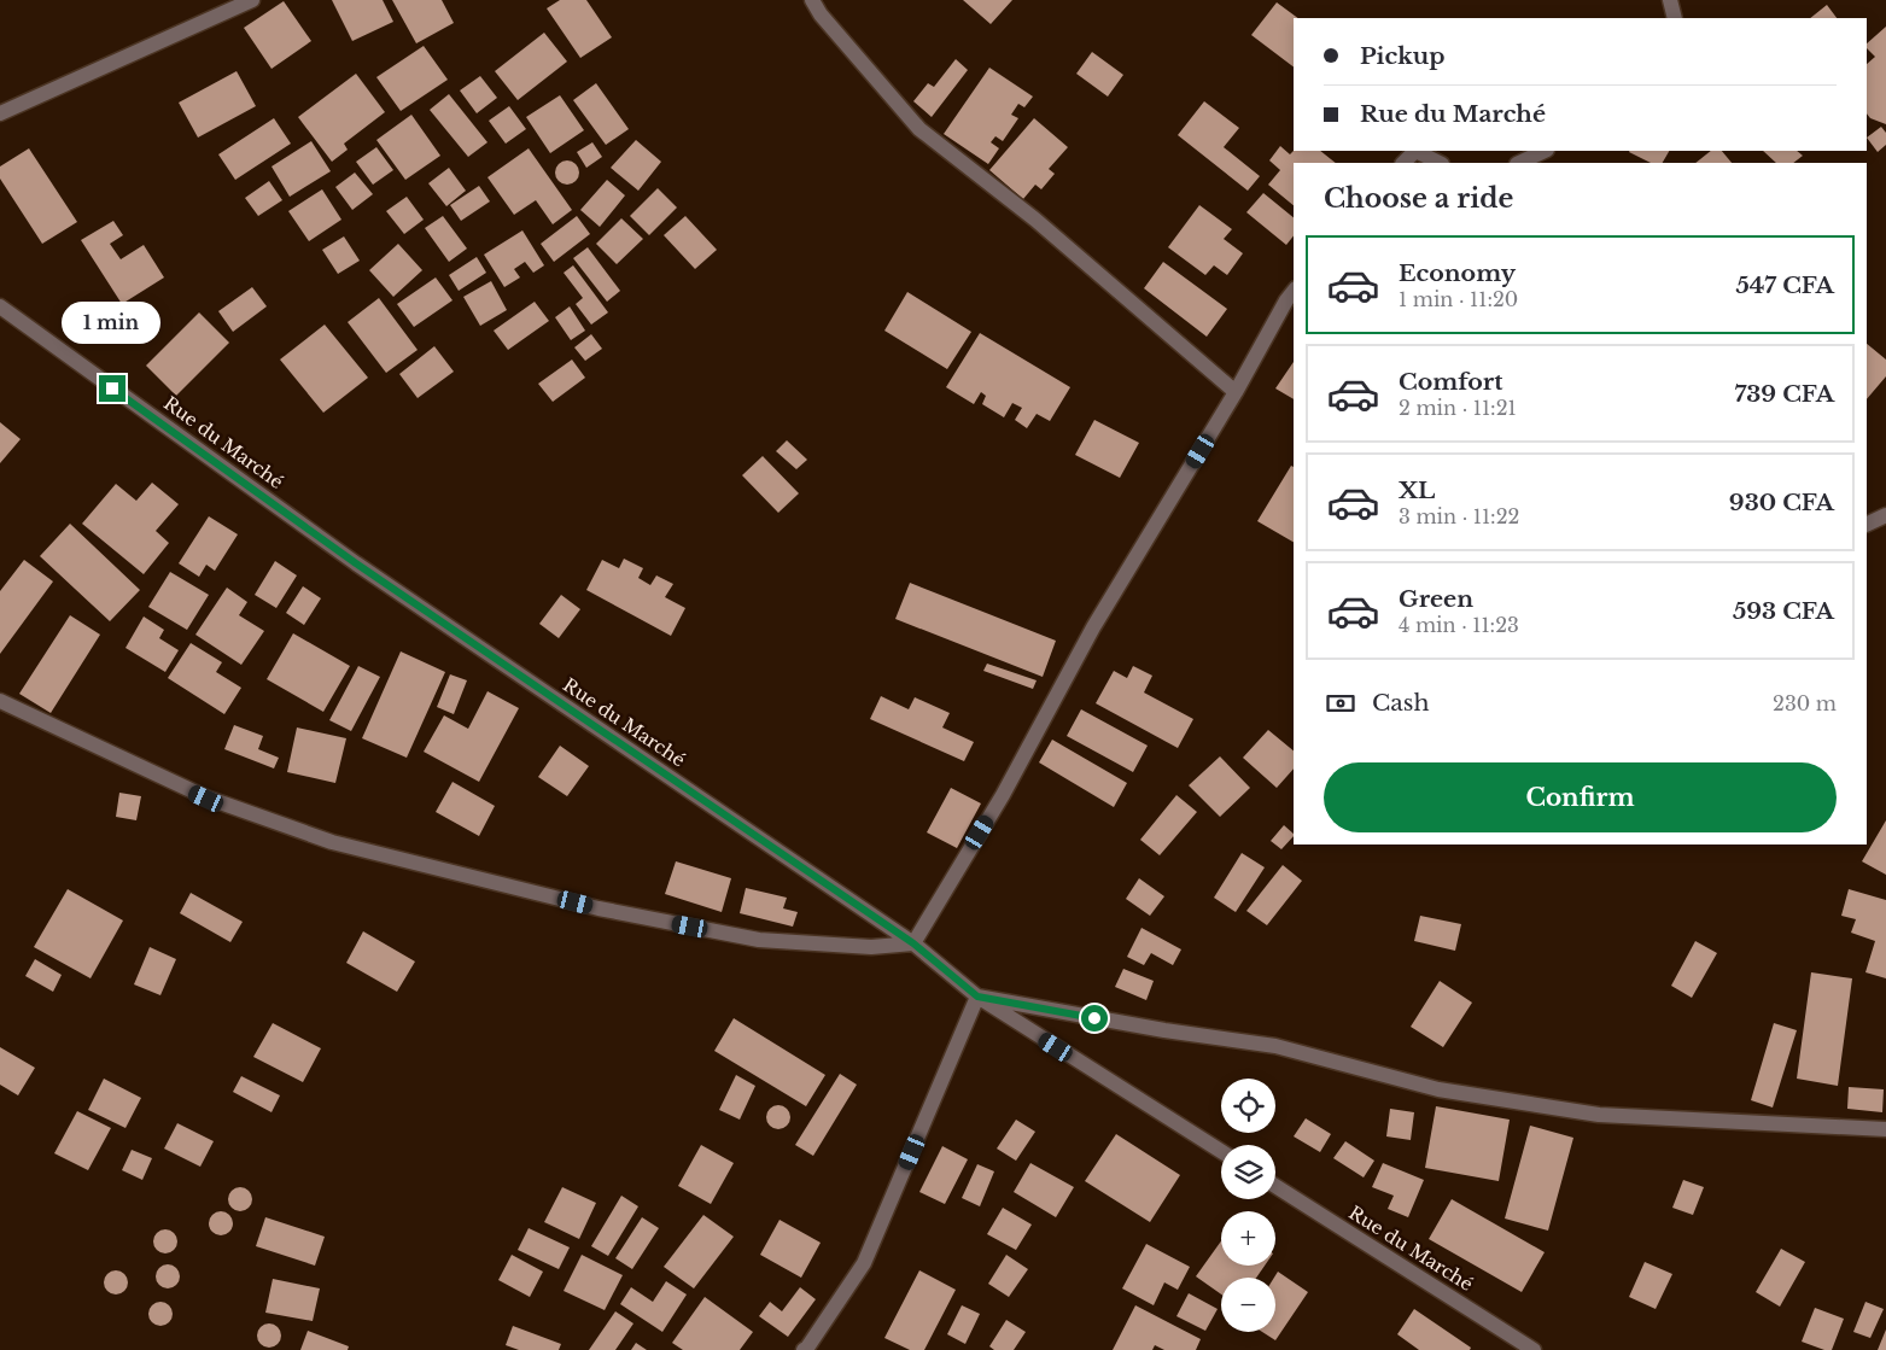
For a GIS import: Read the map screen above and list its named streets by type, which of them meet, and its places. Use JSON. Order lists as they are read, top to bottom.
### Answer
{
  "streets": {
    "street": ["Rue du Marché"]
  },
  "page": {
    "banner": ["Pickup", "Rue du Marché"],
    "heading": "Choose a ride",
    "list": [
      {
        "name": "Economy",
        "note": "1 min · 11:20",
        "value": "547 CFA"
      },
      {
        "name": "Comfort",
        "note": "2 min · 11:21",
        "value": "739 CFA"
      },
      {
        "name": "XL",
        "note": "3 min · 11:22",
        "value": "930 CFA"
      },
      {
        "name": "Green",
        "note": "4 min · 11:23",
        "value": "593 CFA"
      }
    ],
    "bubble": "1 min",
    "pay": ["Cash", "230 m"],
    "buttons": "Confirm",
    "map_buttons": ["+", "−"]
  }
}
